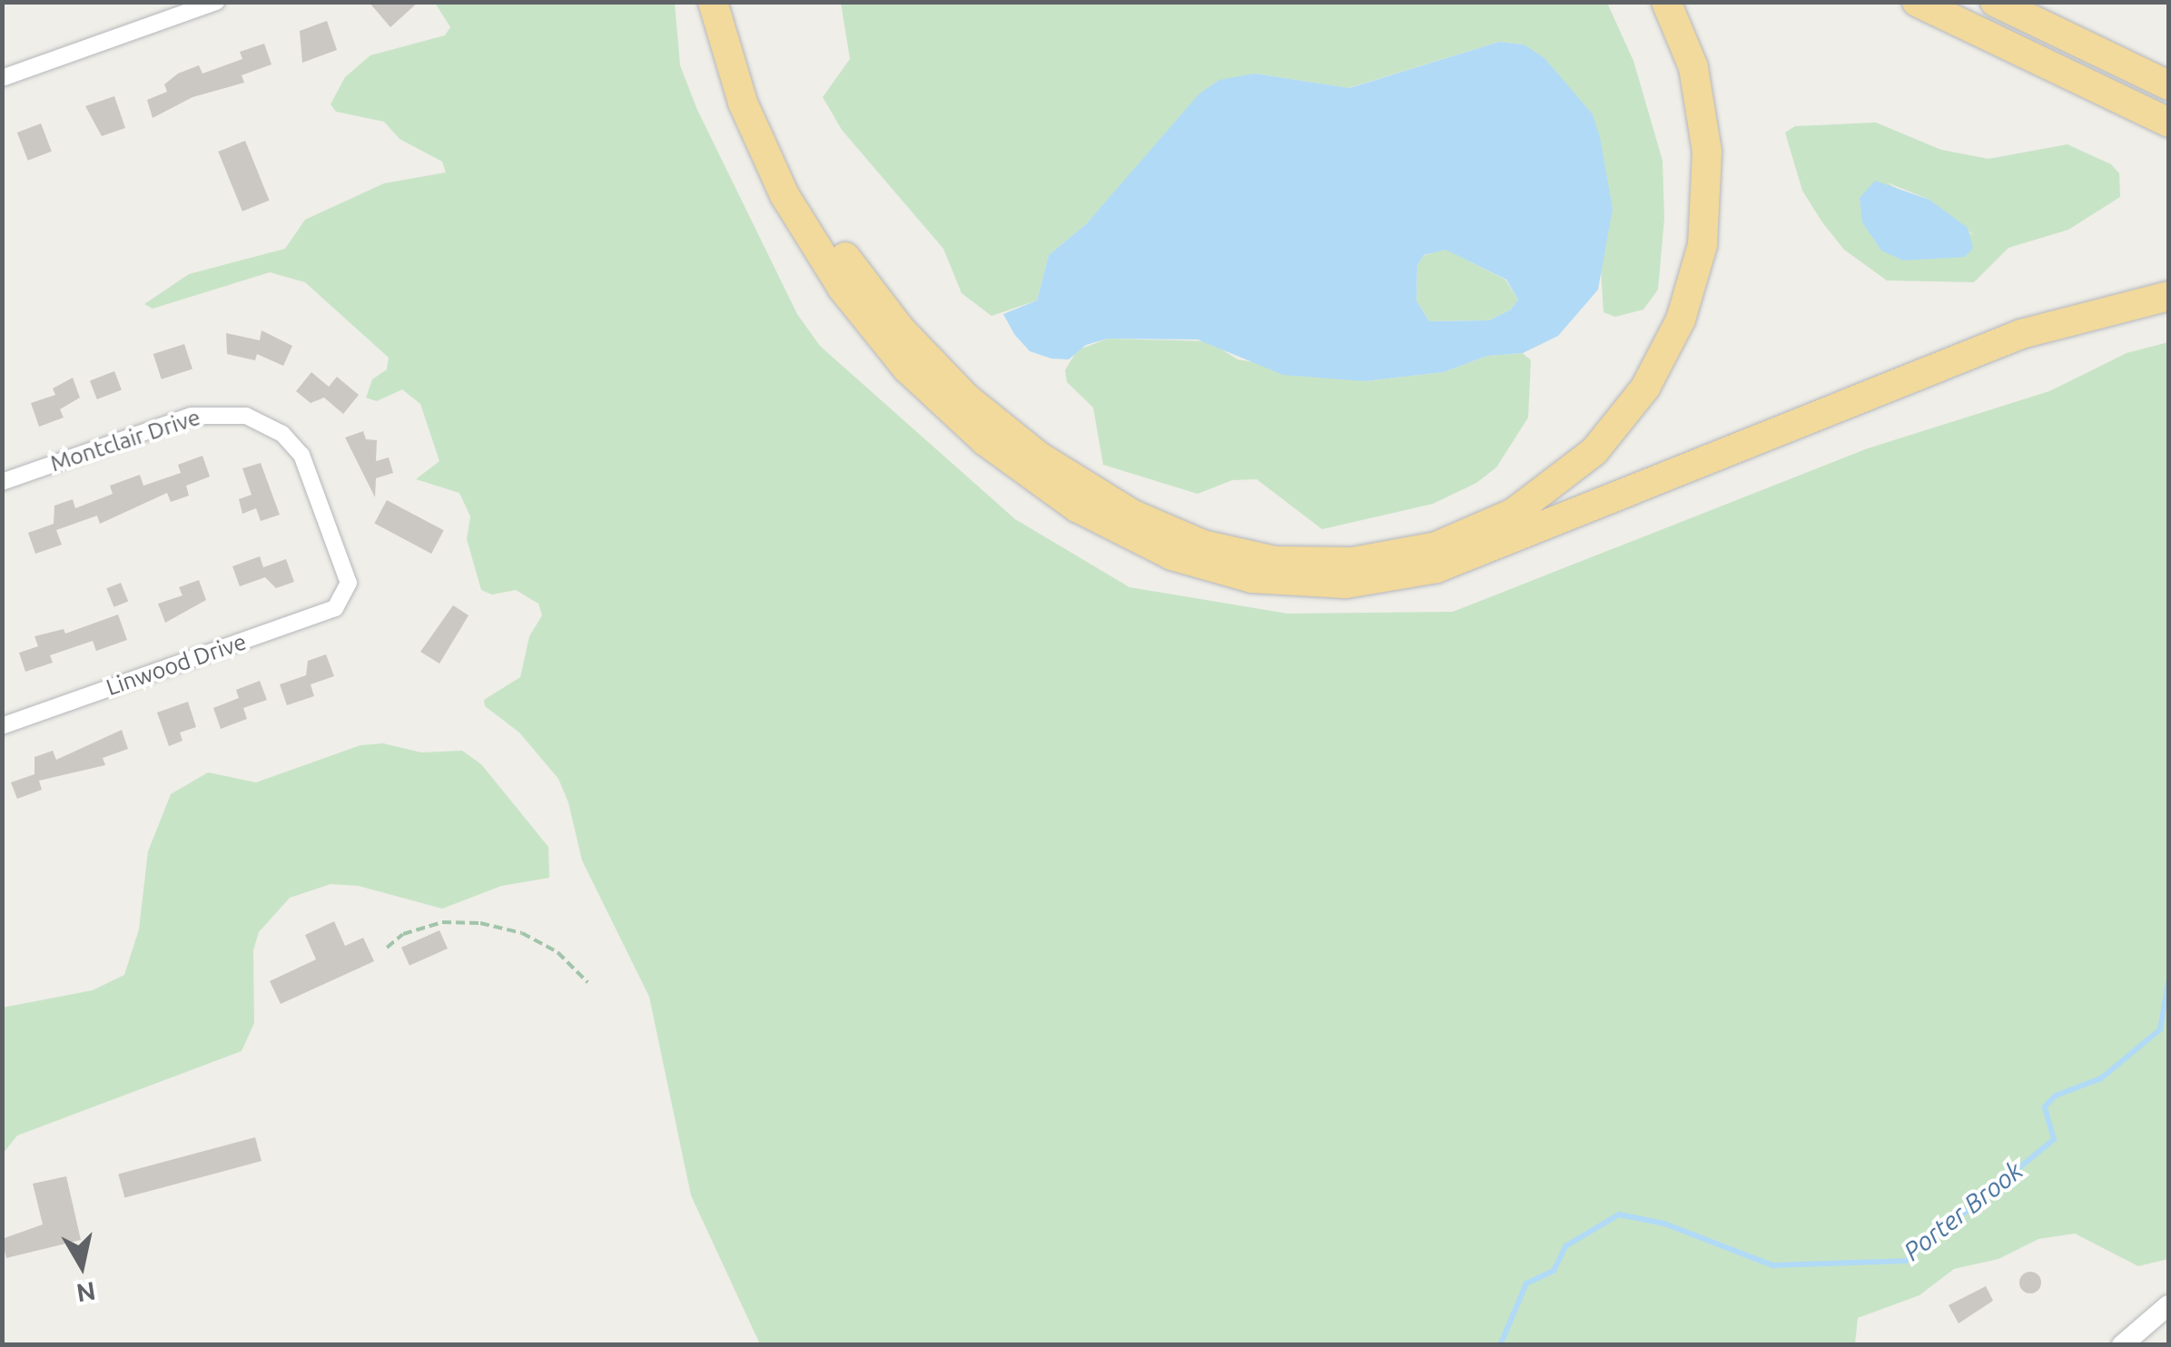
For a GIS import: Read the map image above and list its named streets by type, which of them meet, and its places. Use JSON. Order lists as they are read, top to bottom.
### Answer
{
  "streets": {
    "street": ["Montclair Drive", "Linwood Drive"]
  },
  "crossings": [
    ["Montclair Drive", "Linwood Drive"]
  ],
  "water": ["Porter Brook"],
  "north": "bottom"
}
